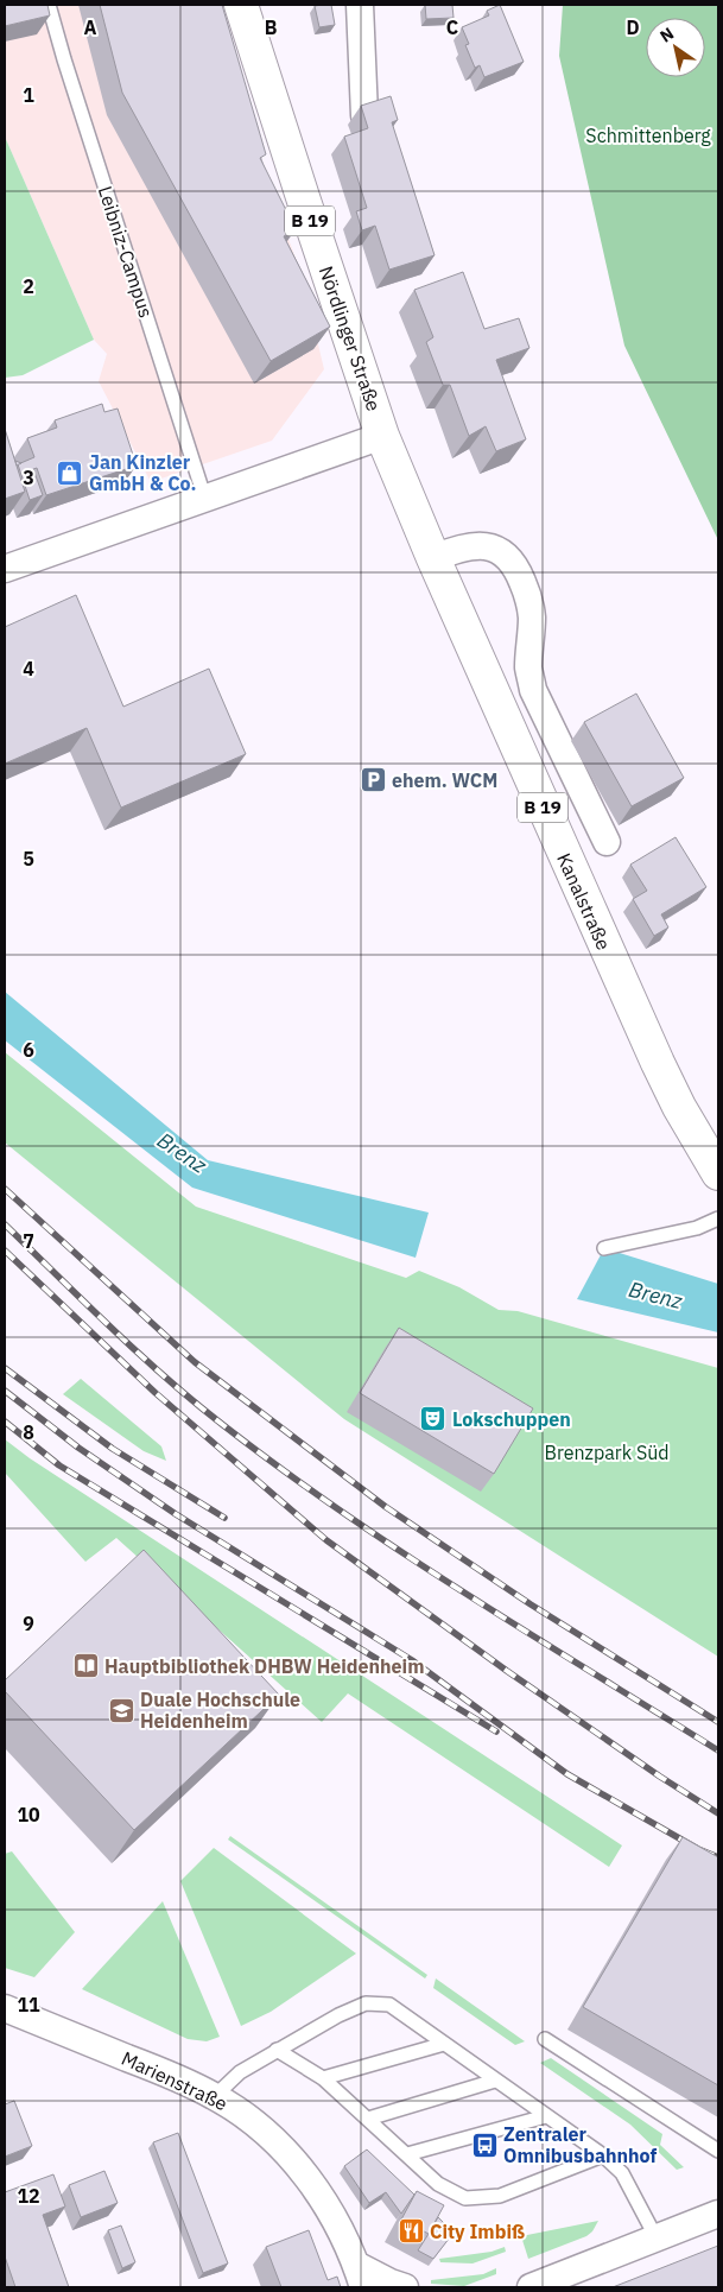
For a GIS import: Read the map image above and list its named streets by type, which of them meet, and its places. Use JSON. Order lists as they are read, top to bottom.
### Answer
{
  "streets": {
    "main road": ["B 19", "Nördlinger Straße", "Kanalstraße"],
    "street": ["Marienstraße"],
    "lane": ["Leibniz-Campus"]
  },
  "crossings": [
    ["Nördlinger Straße", "Kanalstraße"]
  ],
  "water": ["Brenz"],
  "parks": ["Schmittenberg", "Brenzpark Süd"],
  "places": {
    "shop": ["Jan Kinzler GmbH & Co."],
    "parking": ["ehem. WCM"],
    "theatre": ["Lokschuppen"],
    "library": ["Hauptbibliothek DHBW Heidenheim"],
    "school or university": ["Duale Hochschule Heidenheim"],
    "bus stop": ["Zentraler Omnibusbahnhof"],
    "restaurant": ["City Imbiß"]
  },
  "north": "top left",
  "grid": {
    "columns": [
      "A",
      "B",
      "C",
      "D"
    ],
    "rows": [
      "1",
      "2",
      "3",
      "4",
      "5",
      "6",
      "7",
      "8",
      "9",
      "10",
      "11",
      "12"
    ]
  }
}
